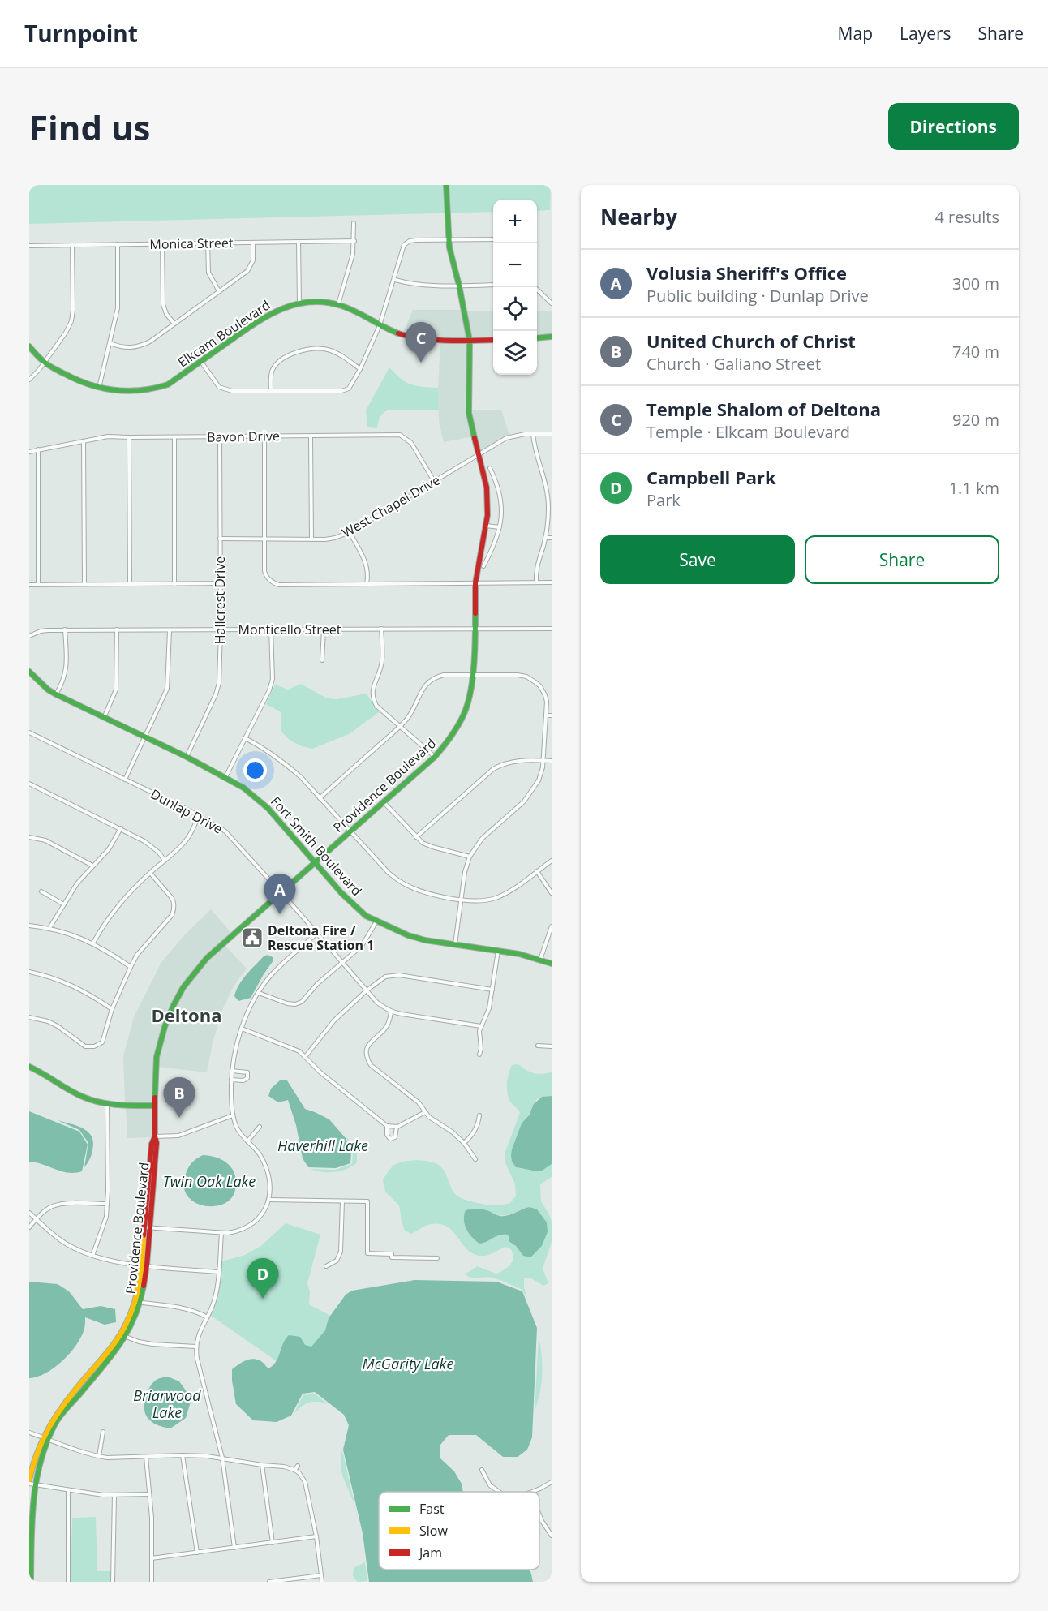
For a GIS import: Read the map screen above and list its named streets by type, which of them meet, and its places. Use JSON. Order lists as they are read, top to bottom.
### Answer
{
  "streets": {
    "main road": ["Elkcam Boulevard", "Providence Boulevard", "Fort Smith Boulevard"],
    "street": [
      "Monica Street",
      "Bavon Drive",
      "West Chapel Drive",
      "Hallcrest Drive",
      "Monticello Street",
      "Dunlap Drive"
    ]
  },
  "crossings": [
    ["Elkcam Boulevard", "Providence Boulevard"],
    ["Bavon Drive", "West Chapel Drive"],
    ["Bavon Drive", "Hallcrest Drive"],
    ["West Chapel Drive", "Hallcrest Drive"],
    ["West Chapel Drive", "Providence Boulevard"],
    ["Hallcrest Drive", "Monticello Street"],
    ["Hallcrest Drive", "Fort Smith Boulevard"],
    ["Monticello Street", "Providence Boulevard"],
    ["Providence Boulevard", "Dunlap Drive"],
    ["Providence Boulevard", "Fort Smith Boulevard"]
  ],
  "districts": ["Deltona"],
  "water": [
    "Haverhill Lake",
    "Twin Oak Lake",
    "McGarity Lake",
    "Briarwood Lake"
  ],
  "places": {
    "public building": ["Deltona Fire / Rescue Station 1"]
  },
  "legend": ["Fast", "Slow", "Jam"],
  "page": {
    "header": "Turnpoint",
    "nav": ["Map", "Layers", "Share"],
    "buttons": [
      "Directions",
      ["Save", "Share"]
    ],
    "title": "Find us",
    "heading": ["Nearby", "4 results"],
    "map_buttons": ["+", "−"],
    "list": [
      {
        "mark": "A",
        "name": "Volusia Sheriff's Office",
        "note": "Public building · Dunlap Drive",
        "value": "300 m"
      },
      {
        "mark": "B",
        "name": "United Church of Christ",
        "note": "Church · Galiano Street",
        "value": "740 m"
      },
      {
        "mark": "C",
        "name": "Temple Shalom of Deltona",
        "note": "Temple · Elkcam Boulevard",
        "value": "920 m"
      },
      {
        "mark": "D",
        "name": "Campbell Park",
        "note": "Park",
        "value": "1.1 km"
      }
    ],
    "pins": [
      "C",
      "A",
      "B",
      "D"
    ]
  }
}
